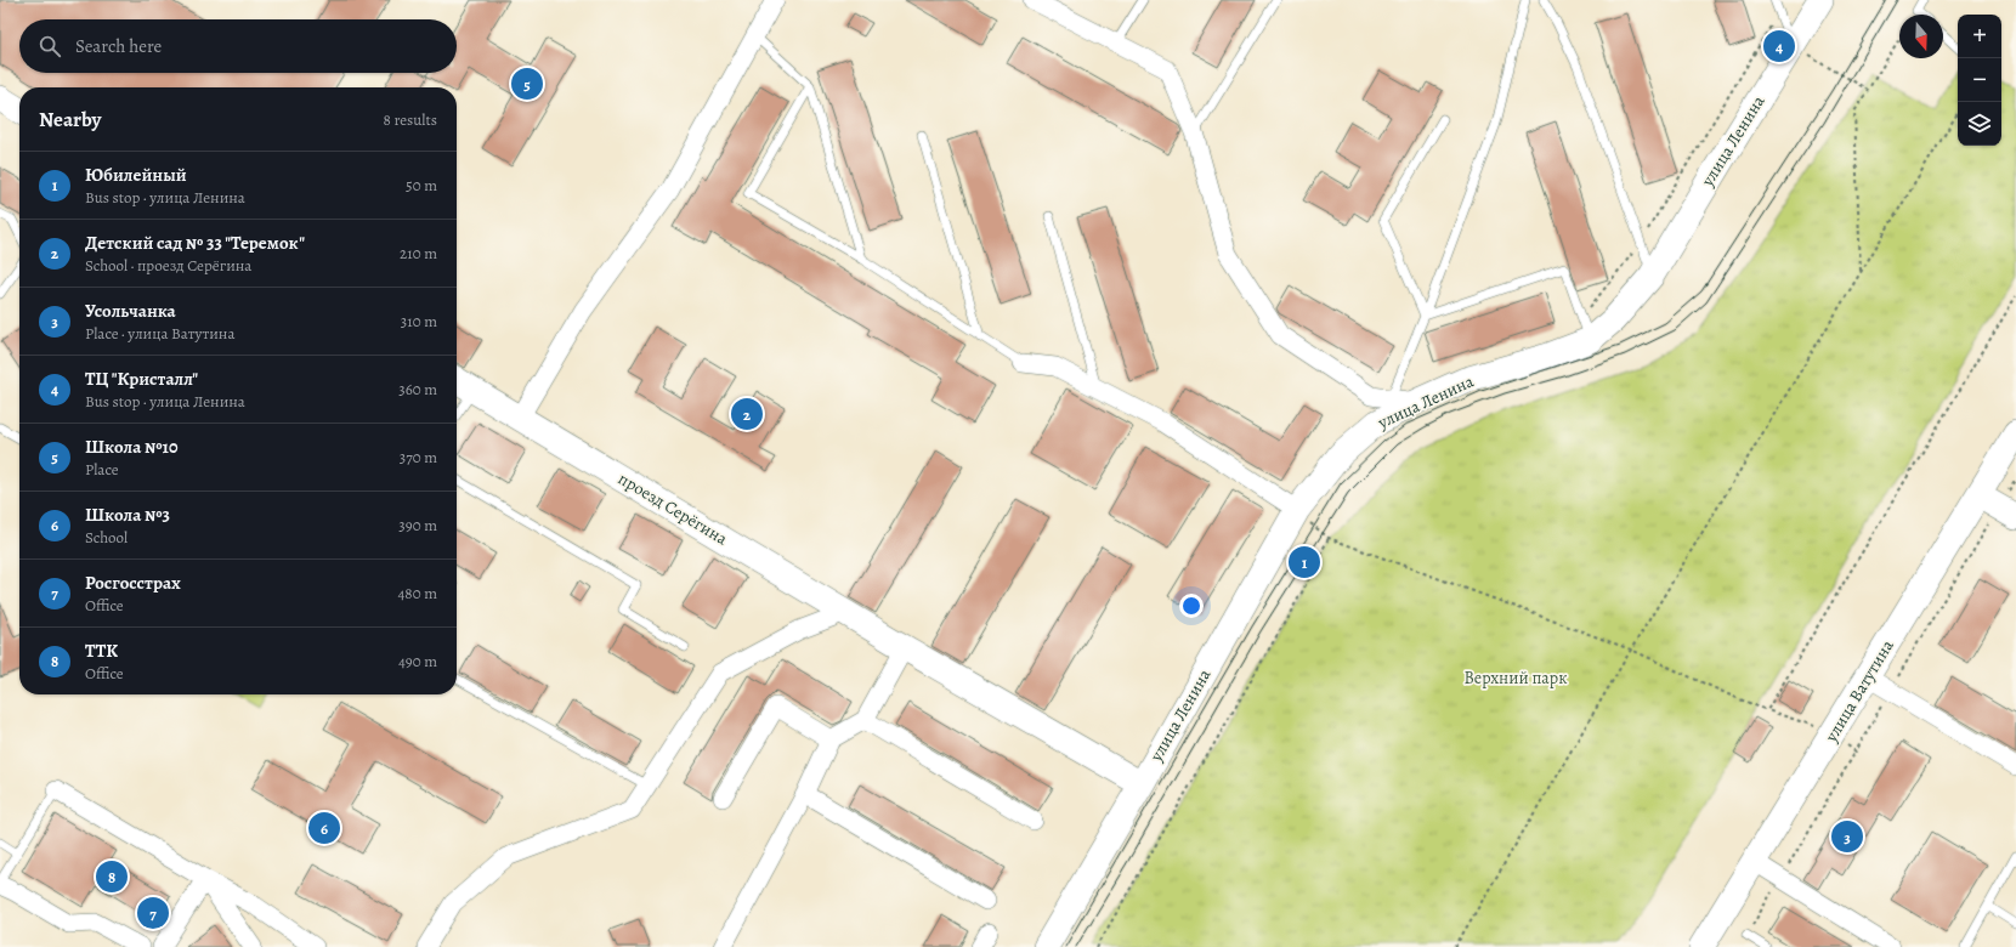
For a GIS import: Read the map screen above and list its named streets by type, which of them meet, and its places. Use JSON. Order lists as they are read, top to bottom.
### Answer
{
  "streets": {
    "street": ["улица Ленина", "проезд Серёгина", "улица Ватутина"]
  },
  "crossings": [
    ["улица Ленина", "проезд Серёгина"]
  ],
  "parks": ["Верхний парк"],
  "north": "bottom",
  "page": {
    "map_buttons": ["+", "−"],
    "search": "Search here",
    "pins": [
      "4",
      "5",
      "2",
      "1",
      "6",
      "3",
      "8",
      "7"
    ],
    "heading": ["Nearby", "8 results"],
    "list": [
      {
        "mark": "1",
        "name": "Юбилейный",
        "note": "Bus stop · улица Ленина",
        "value": "50 m"
      },
      {
        "mark": "2",
        "name": "Детский сад № 33 \"Теремок\"",
        "note": "School · проезд Серёгина",
        "value": "210 m"
      },
      {
        "mark": "3",
        "name": "Усольчанка",
        "note": "Place · улица Ватутина",
        "value": "310 m"
      },
      {
        "mark": "4",
        "name": "ТЦ \"Кристалл\"",
        "note": "Bus stop · улица Ленина",
        "value": "360 m"
      },
      {
        "mark": "5",
        "name": "Школа №10",
        "note": "Place",
        "value": "370 m"
      },
      {
        "mark": "6",
        "name": "Школа №3",
        "note": "School",
        "value": "390 m"
      },
      {
        "mark": "7",
        "name": "Росгосстрах",
        "note": "Office",
        "value": "480 m"
      },
      {
        "mark": "8",
        "name": "TTK",
        "note": "Office",
        "value": "490 m"
      }
    ]
  }
}
